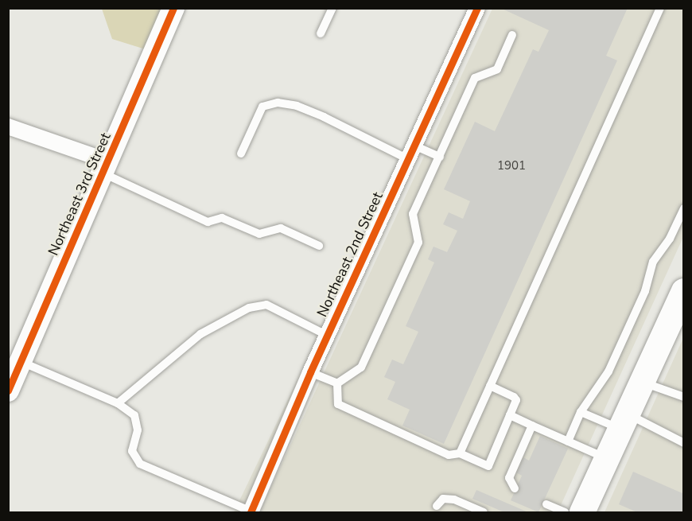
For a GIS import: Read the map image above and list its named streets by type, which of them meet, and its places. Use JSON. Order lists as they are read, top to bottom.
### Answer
{
  "streets": {
    "street": ["Northeast 3rd Street", "Northeast 2nd Street"]
  },
  "house_numbers": ["1901"]
}
